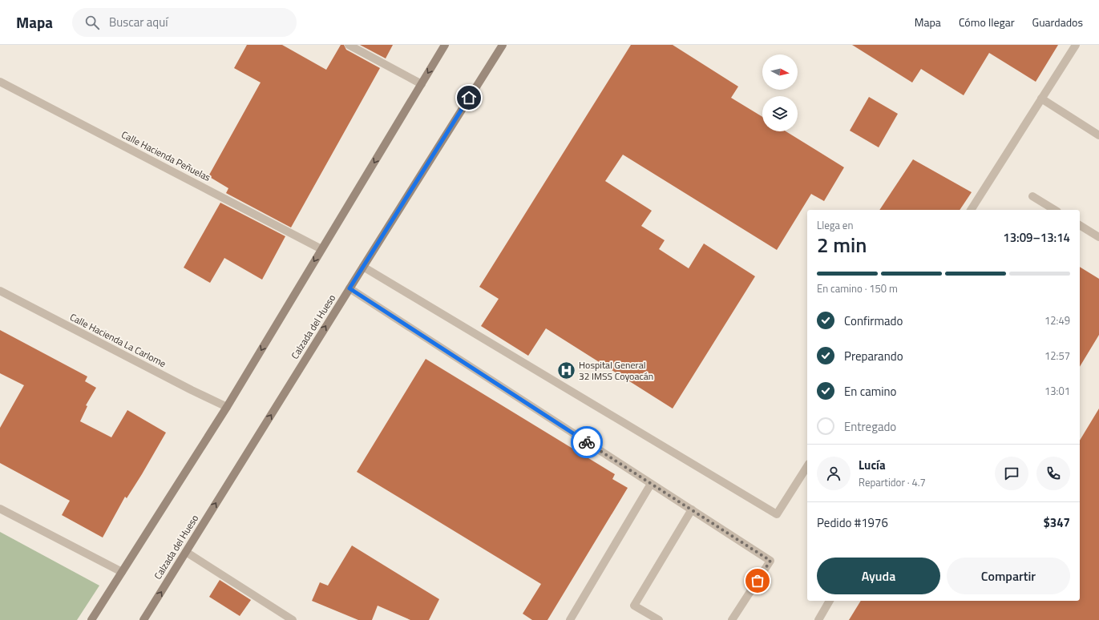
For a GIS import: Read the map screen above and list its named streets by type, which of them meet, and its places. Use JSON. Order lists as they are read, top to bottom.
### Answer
{
  "streets": {
    "main road": ["Calzada del Hueso"],
    "street": ["Calle Hacienda Peñuelas", "Calle Hacienda La Carlome"]
  },
  "places": {
    "hospital": ["Hospital General 32 IMSS Coyoacán"]
  },
  "north": "right",
  "page": {
    "header": "Mapa",
    "search": "Buscar aquí",
    "nav": ["Mapa", "Cómo llegar", "Guardados"],
    "heading": ["2 min", "Llega en", "13:09–13:14"],
    "panel": [
      "Lucía",
      "Repartidor · 4.7",
      "Pedido #1976",
      "$347"
    ],
    "bar": "En camino · 150 m",
    "list": [
      ["Confirmado", "12:49"],
      ["Preparando", "12:57"],
      ["En camino", "13:01"],
      "Entregado"
    ],
    "buttons": ["Ayuda", "Compartir"]
  }
}
